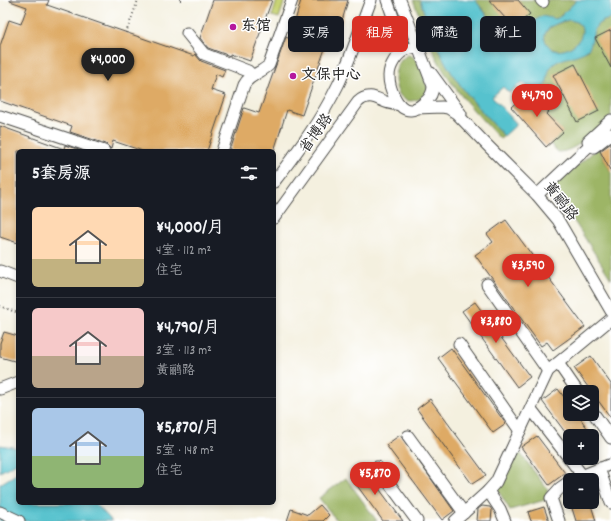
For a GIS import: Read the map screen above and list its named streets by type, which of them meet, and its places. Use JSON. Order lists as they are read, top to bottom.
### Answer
{
  "streets": {
    "street": ["省博路", "黄鹂路"]
  },
  "crossings": [
    ["省博路", "黄鹂路"]
  ],
  "places": ["东馆", "文保中心"],
  "page": {
    "chip": [
      "买房",
      "租房",
      "筛选",
      "新上"
    ],
    "price": [
      "¥4,000",
      "¥4,790",
      "¥3,590",
      "¥3,880",
      "¥5,870"
    ],
    "heading": "5套房源",
    "list": [
      {
        "name": "¥4,000/月",
        "note": "4室 · 112 m² · 住宅"
      },
      {
        "name": "¥4,790/月",
        "note": "3室 · 113 m² · 黄鹂路"
      },
      {
        "name": "¥5,870/月",
        "note": "5室 · 148 m² · 住宅"
      }
    ],
    "map_buttons": ["+", "−"]
  }
}
